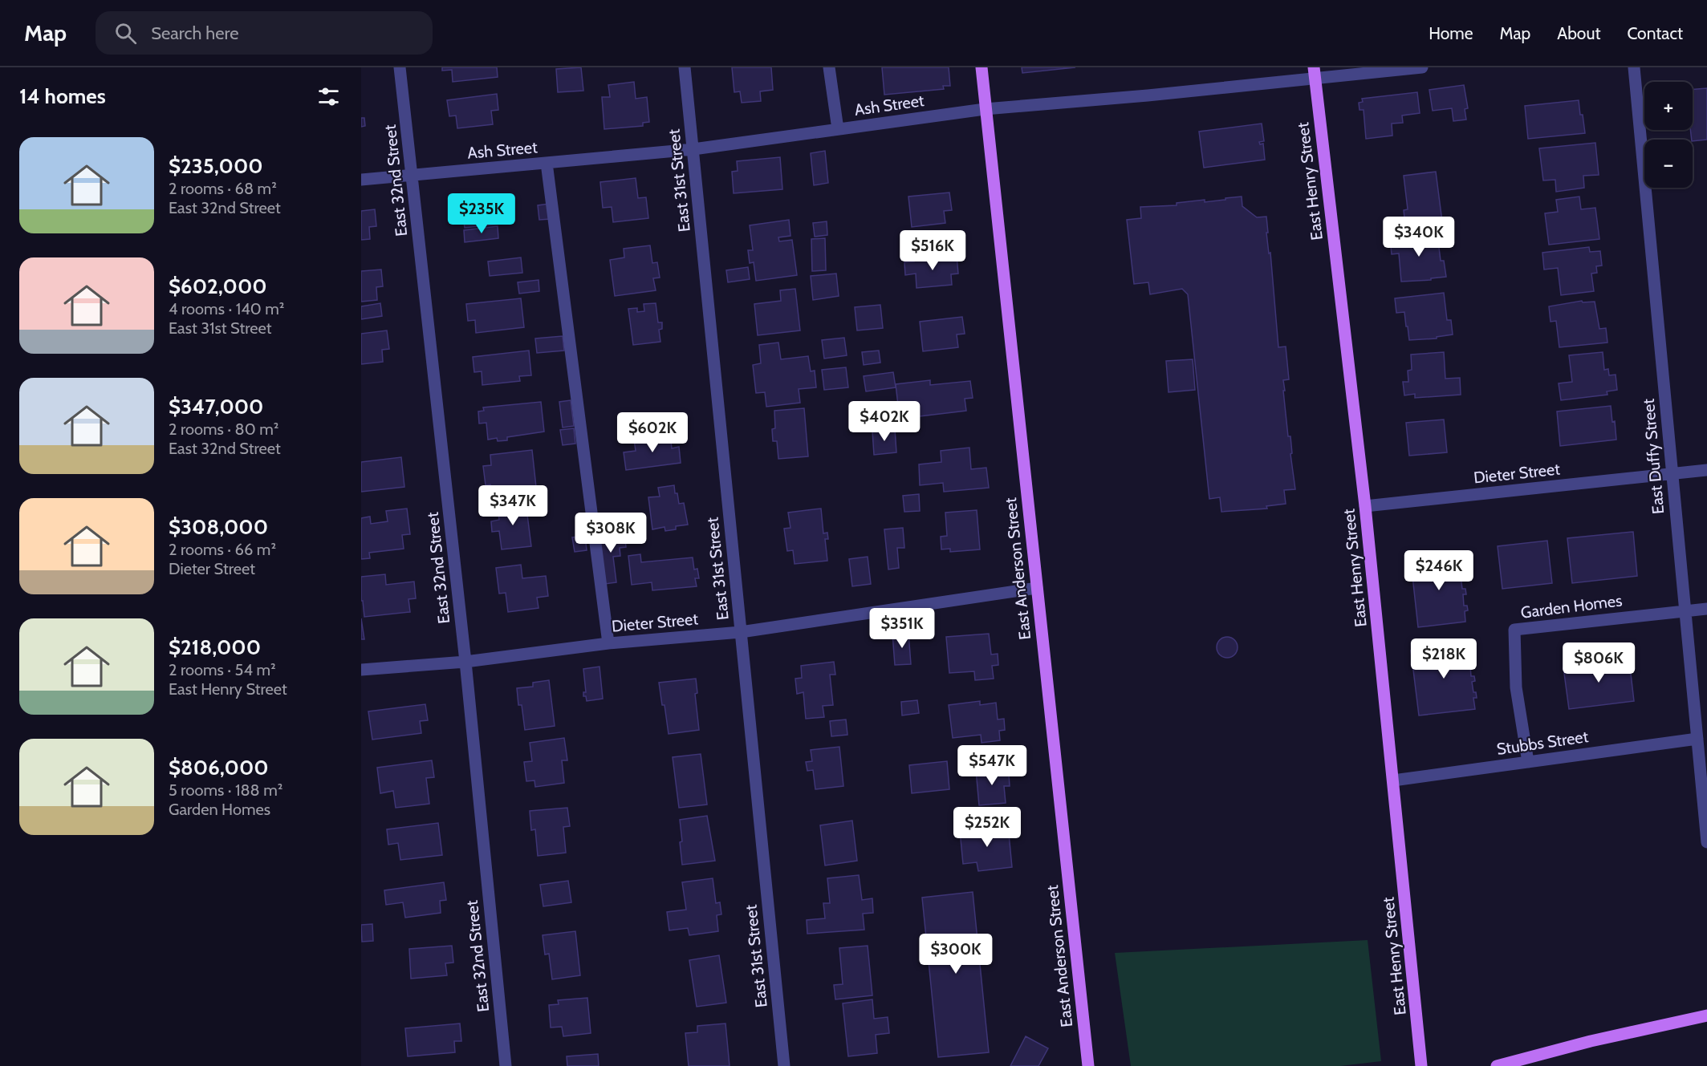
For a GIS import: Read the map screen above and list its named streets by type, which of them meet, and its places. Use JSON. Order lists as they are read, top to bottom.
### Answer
{
  "streets": {
    "main road": ["East Henry Street", "East Anderson Street"],
    "street": [
      "Ash Street",
      "East 32nd Street",
      "East 31st Street",
      "East Duffy Street",
      "Dieter Street",
      "Garden Homes",
      "Stubbs Street"
    ]
  },
  "crossings": [
    ["Ash Street", "East 32nd Street"],
    ["Ash Street", "East 31st Street"],
    ["Ash Street", "East Henry Street"],
    ["Ash Street", "East Anderson Street"],
    ["East 32nd Street", "Dieter Street"],
    ["East 31st Street", "Dieter Street"],
    ["East Henry Street", "Dieter Street"],
    ["East Henry Street", "Stubbs Street"],
    ["East Duffy Street", "Dieter Street"],
    ["East Duffy Street", "Garden Homes"],
    ["East Duffy Street", "Stubbs Street"],
    ["Dieter Street", "East Anderson Street"],
    ["Garden Homes", "Stubbs Street"]
  ],
  "page": {
    "header": "Map",
    "search": "Search here",
    "nav": [
      "Home",
      "Map",
      "About",
      "Contact"
    ],
    "heading": "14 homes",
    "map_buttons": ["+", "−"],
    "list": [
      {
        "name": "$235,000",
        "note": "2 rooms · 68 m² · East 32nd Street"
      },
      {
        "name": "$602,000",
        "note": "4 rooms · 140 m² · East 31st Street"
      },
      {
        "name": "$347,000",
        "note": "2 rooms · 80 m² · East 32nd Street"
      },
      {
        "name": "$308,000",
        "note": "2 rooms · 66 m² · Dieter Street"
      },
      {
        "name": "$218,000",
        "note": "2 rooms · 54 m² · East Henry Street"
      },
      {
        "name": "$806,000",
        "note": "5 rooms · 188 m² · Garden Homes"
      }
    ],
    "price": [
      "$235K",
      "$340K",
      "$516K",
      "$402K",
      "$602K",
      "$347K",
      "$308K",
      "$246K",
      "$351K",
      "$218K",
      "$806K",
      "$547K",
      "$252K",
      "$300K"
    ]
  }
}
